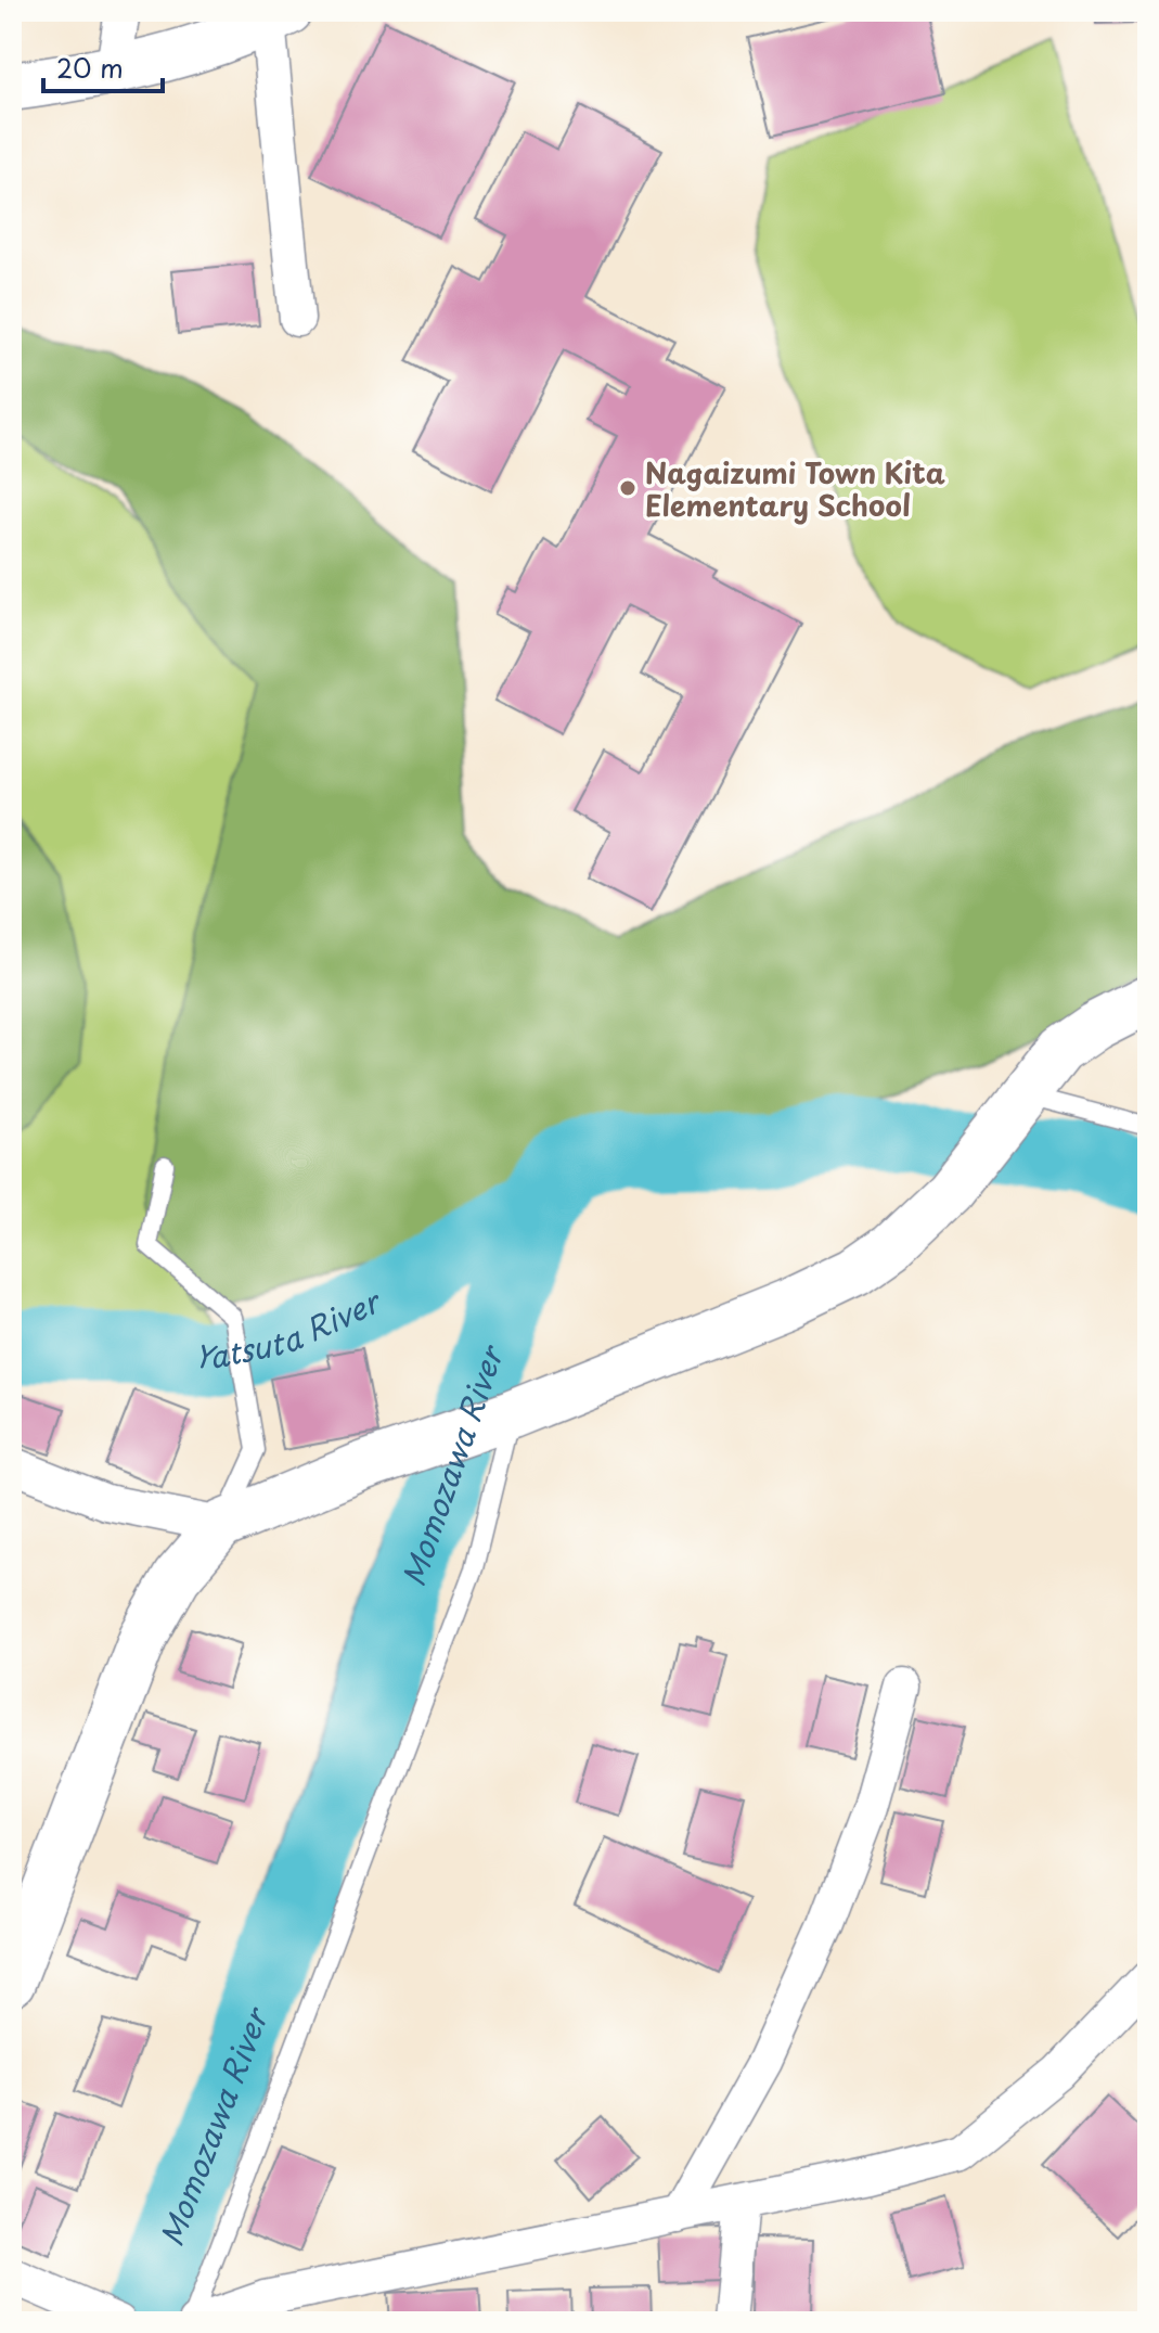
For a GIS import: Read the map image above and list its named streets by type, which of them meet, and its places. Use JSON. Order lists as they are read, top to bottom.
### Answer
{
  "water": ["Yatsuta River", "Momozawa River"],
  "places": ["Nagaizumi Town Kita Elementary School"],
  "scale_bar": "20 m"
}
